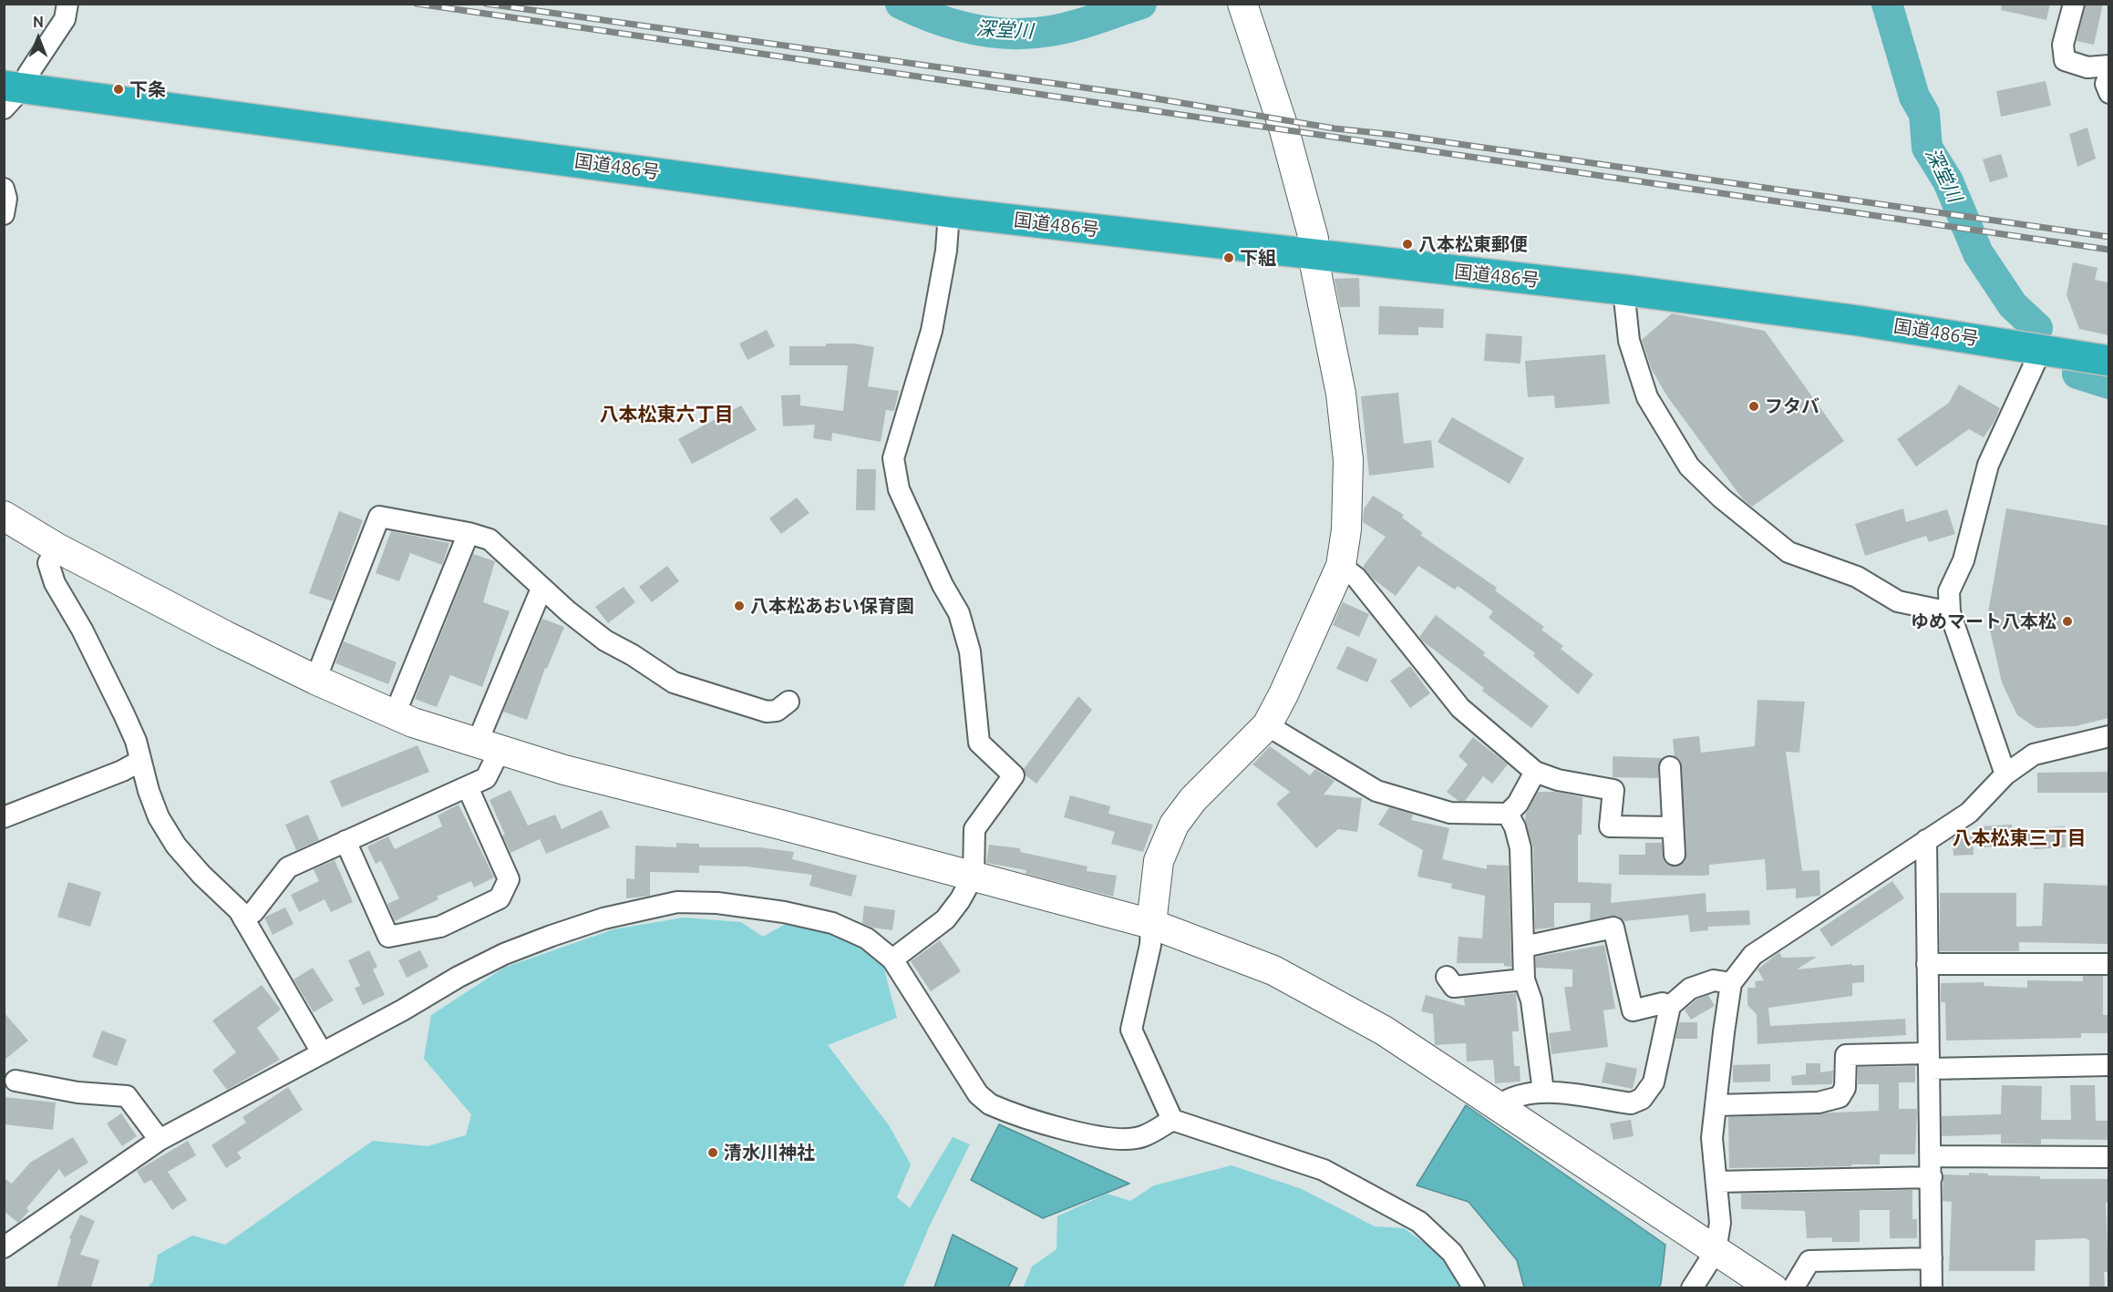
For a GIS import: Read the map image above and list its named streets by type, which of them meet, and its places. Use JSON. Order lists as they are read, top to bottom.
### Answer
{
  "streets": {
    "highway": ["国道486号"]
  },
  "districts": ["八本松東六丁目", "八本松東三丁目"],
  "water": ["深堂川"],
  "places": [
    "下条",
    "八本松東郵便",
    "下組",
    "フタバ",
    "八本松あおい保育園",
    "ゆめマート八本松",
    "清水川神社"
  ],
  "north": "top"
}
